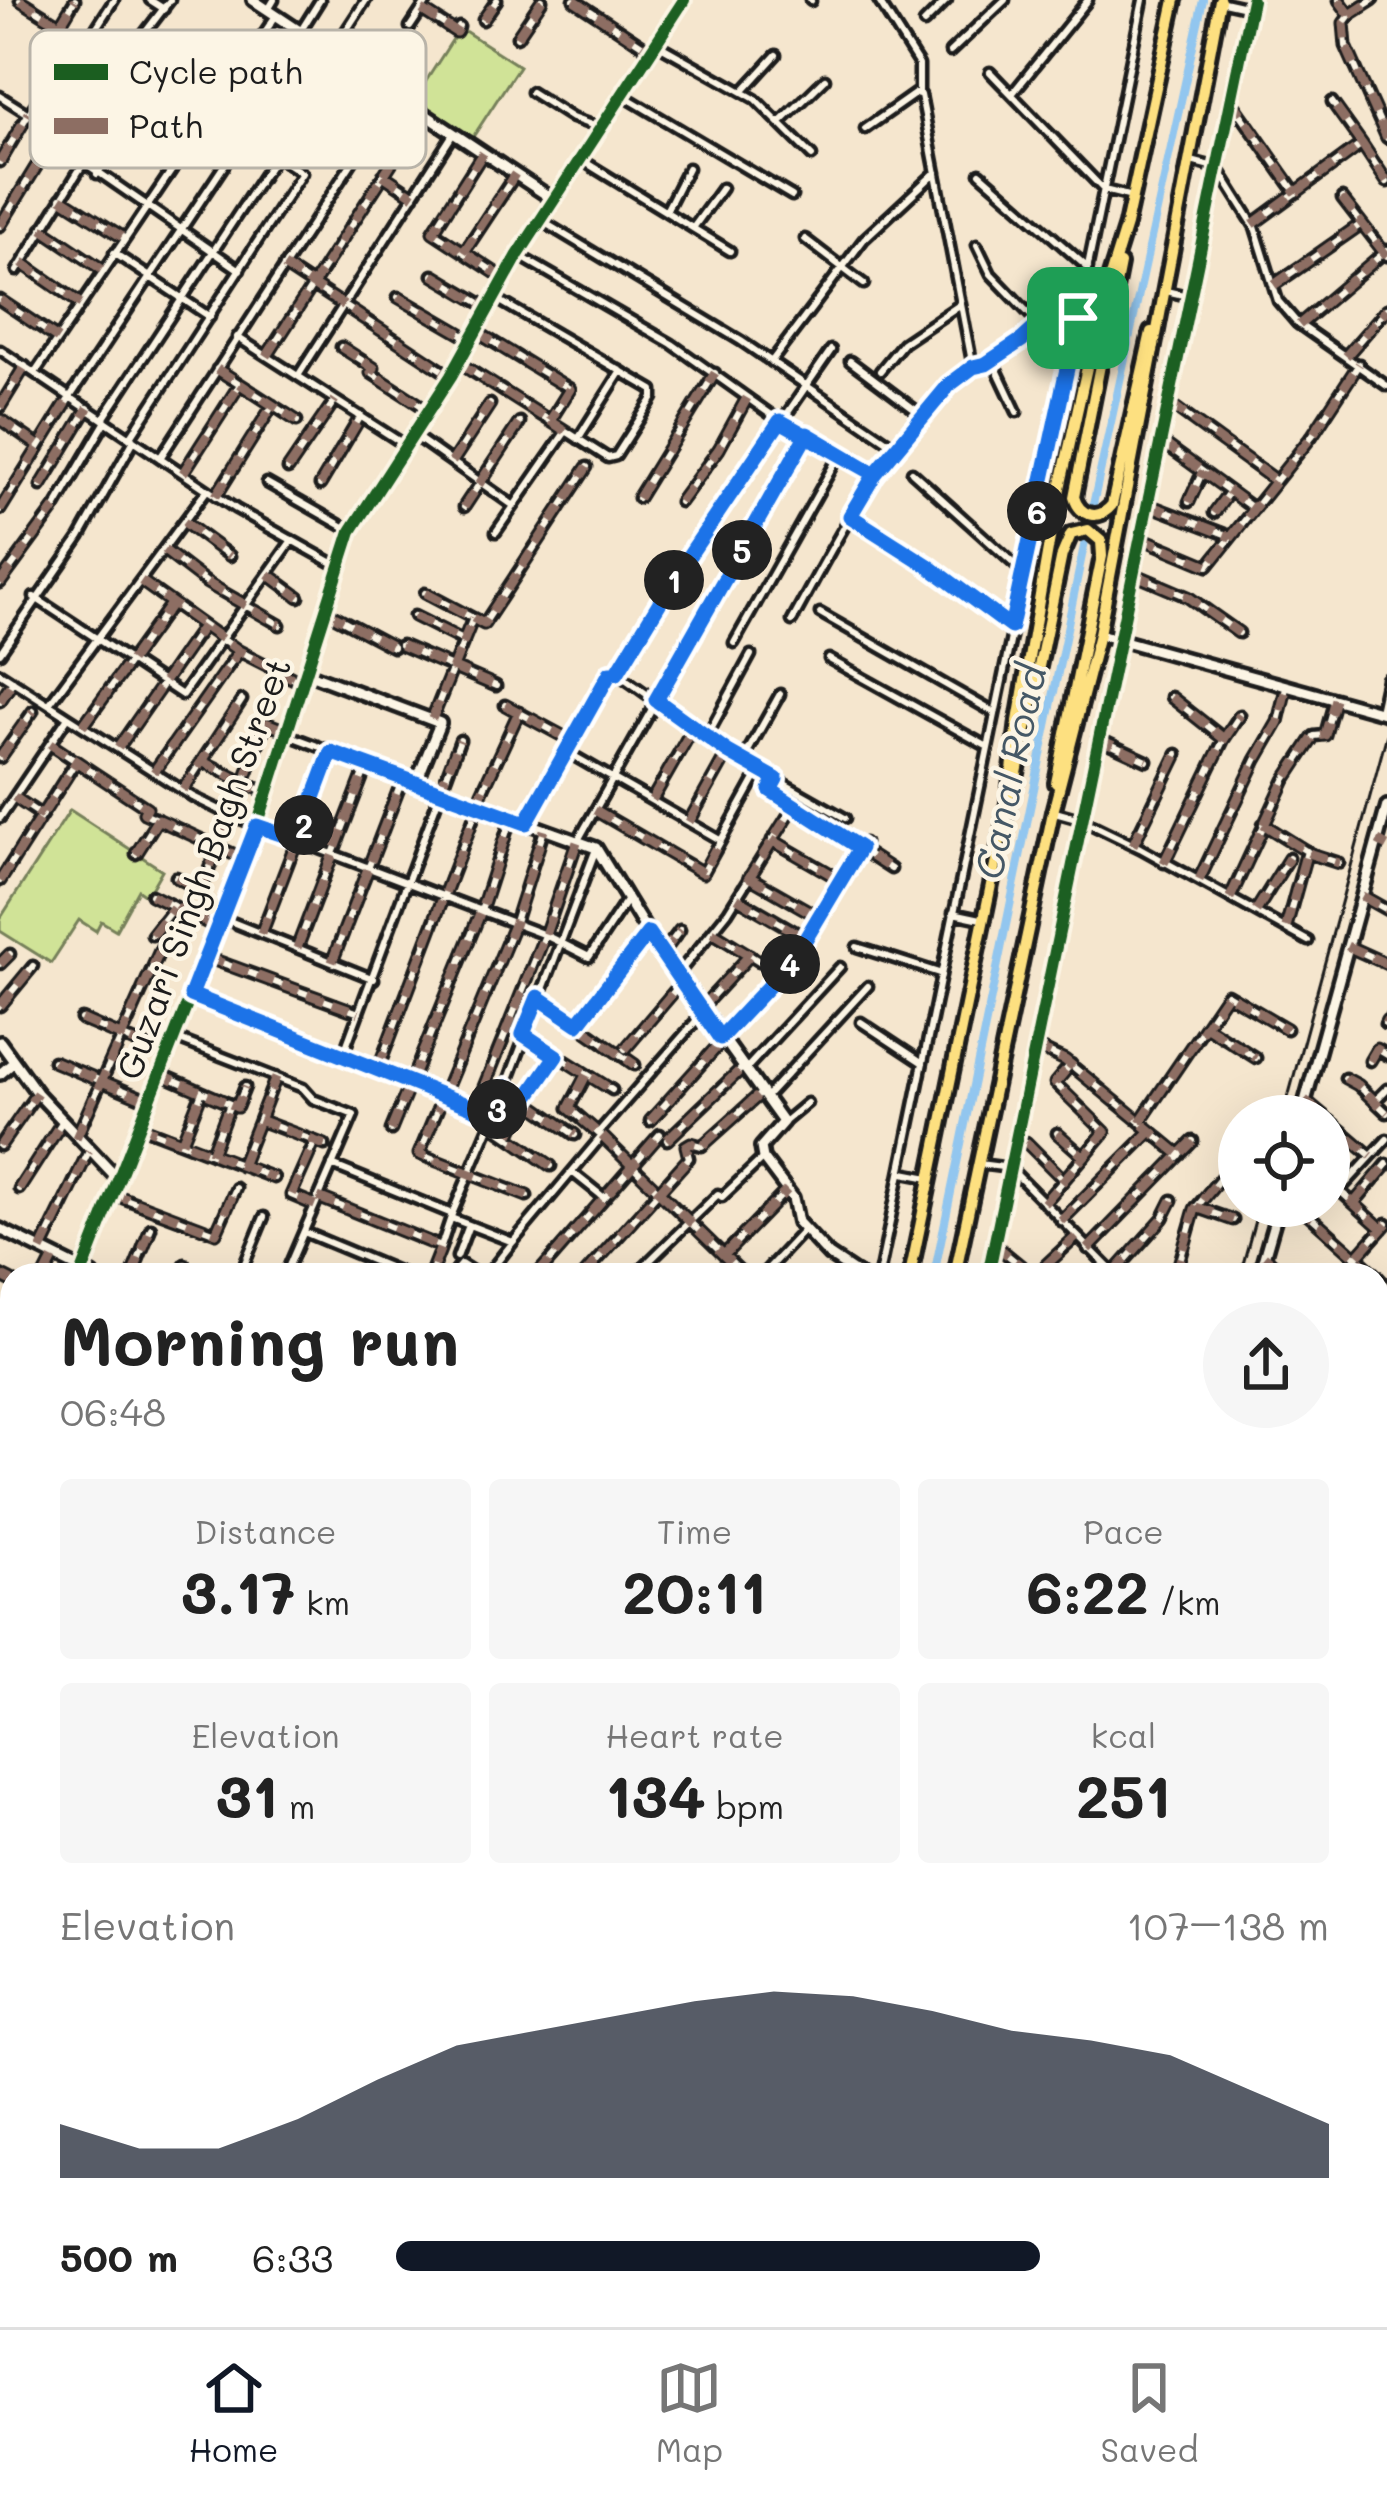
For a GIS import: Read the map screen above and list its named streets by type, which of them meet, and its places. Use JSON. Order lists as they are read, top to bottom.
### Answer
{
  "streets": {
    "street": ["Guzari Singh Bagh Street"]
  },
  "water": ["Canal Road"],
  "legend": ["Cycle path", "Path"],
  "page": {
    "pins": [
      "6",
      "5",
      "1",
      "2",
      "4",
      "3"
    ],
    "heading": ["Morning run", "06:48"],
    "stats": [
      ["Distance", "3.17 km"],
      ["Time", "20:11"],
      ["Pace", "6:22 /km"],
      ["Elevation", "31 m"],
      ["Heart rate", "134 bpm"],
      ["kcal", "251"]
    ],
    "chart": ["Elevation", "107–138 m"],
    "list": [
      {
        "name": "500 m",
        "note": "6:33"
      }
    ],
    "tabs": ["Home", "Map", "Saved"]
  }
}
